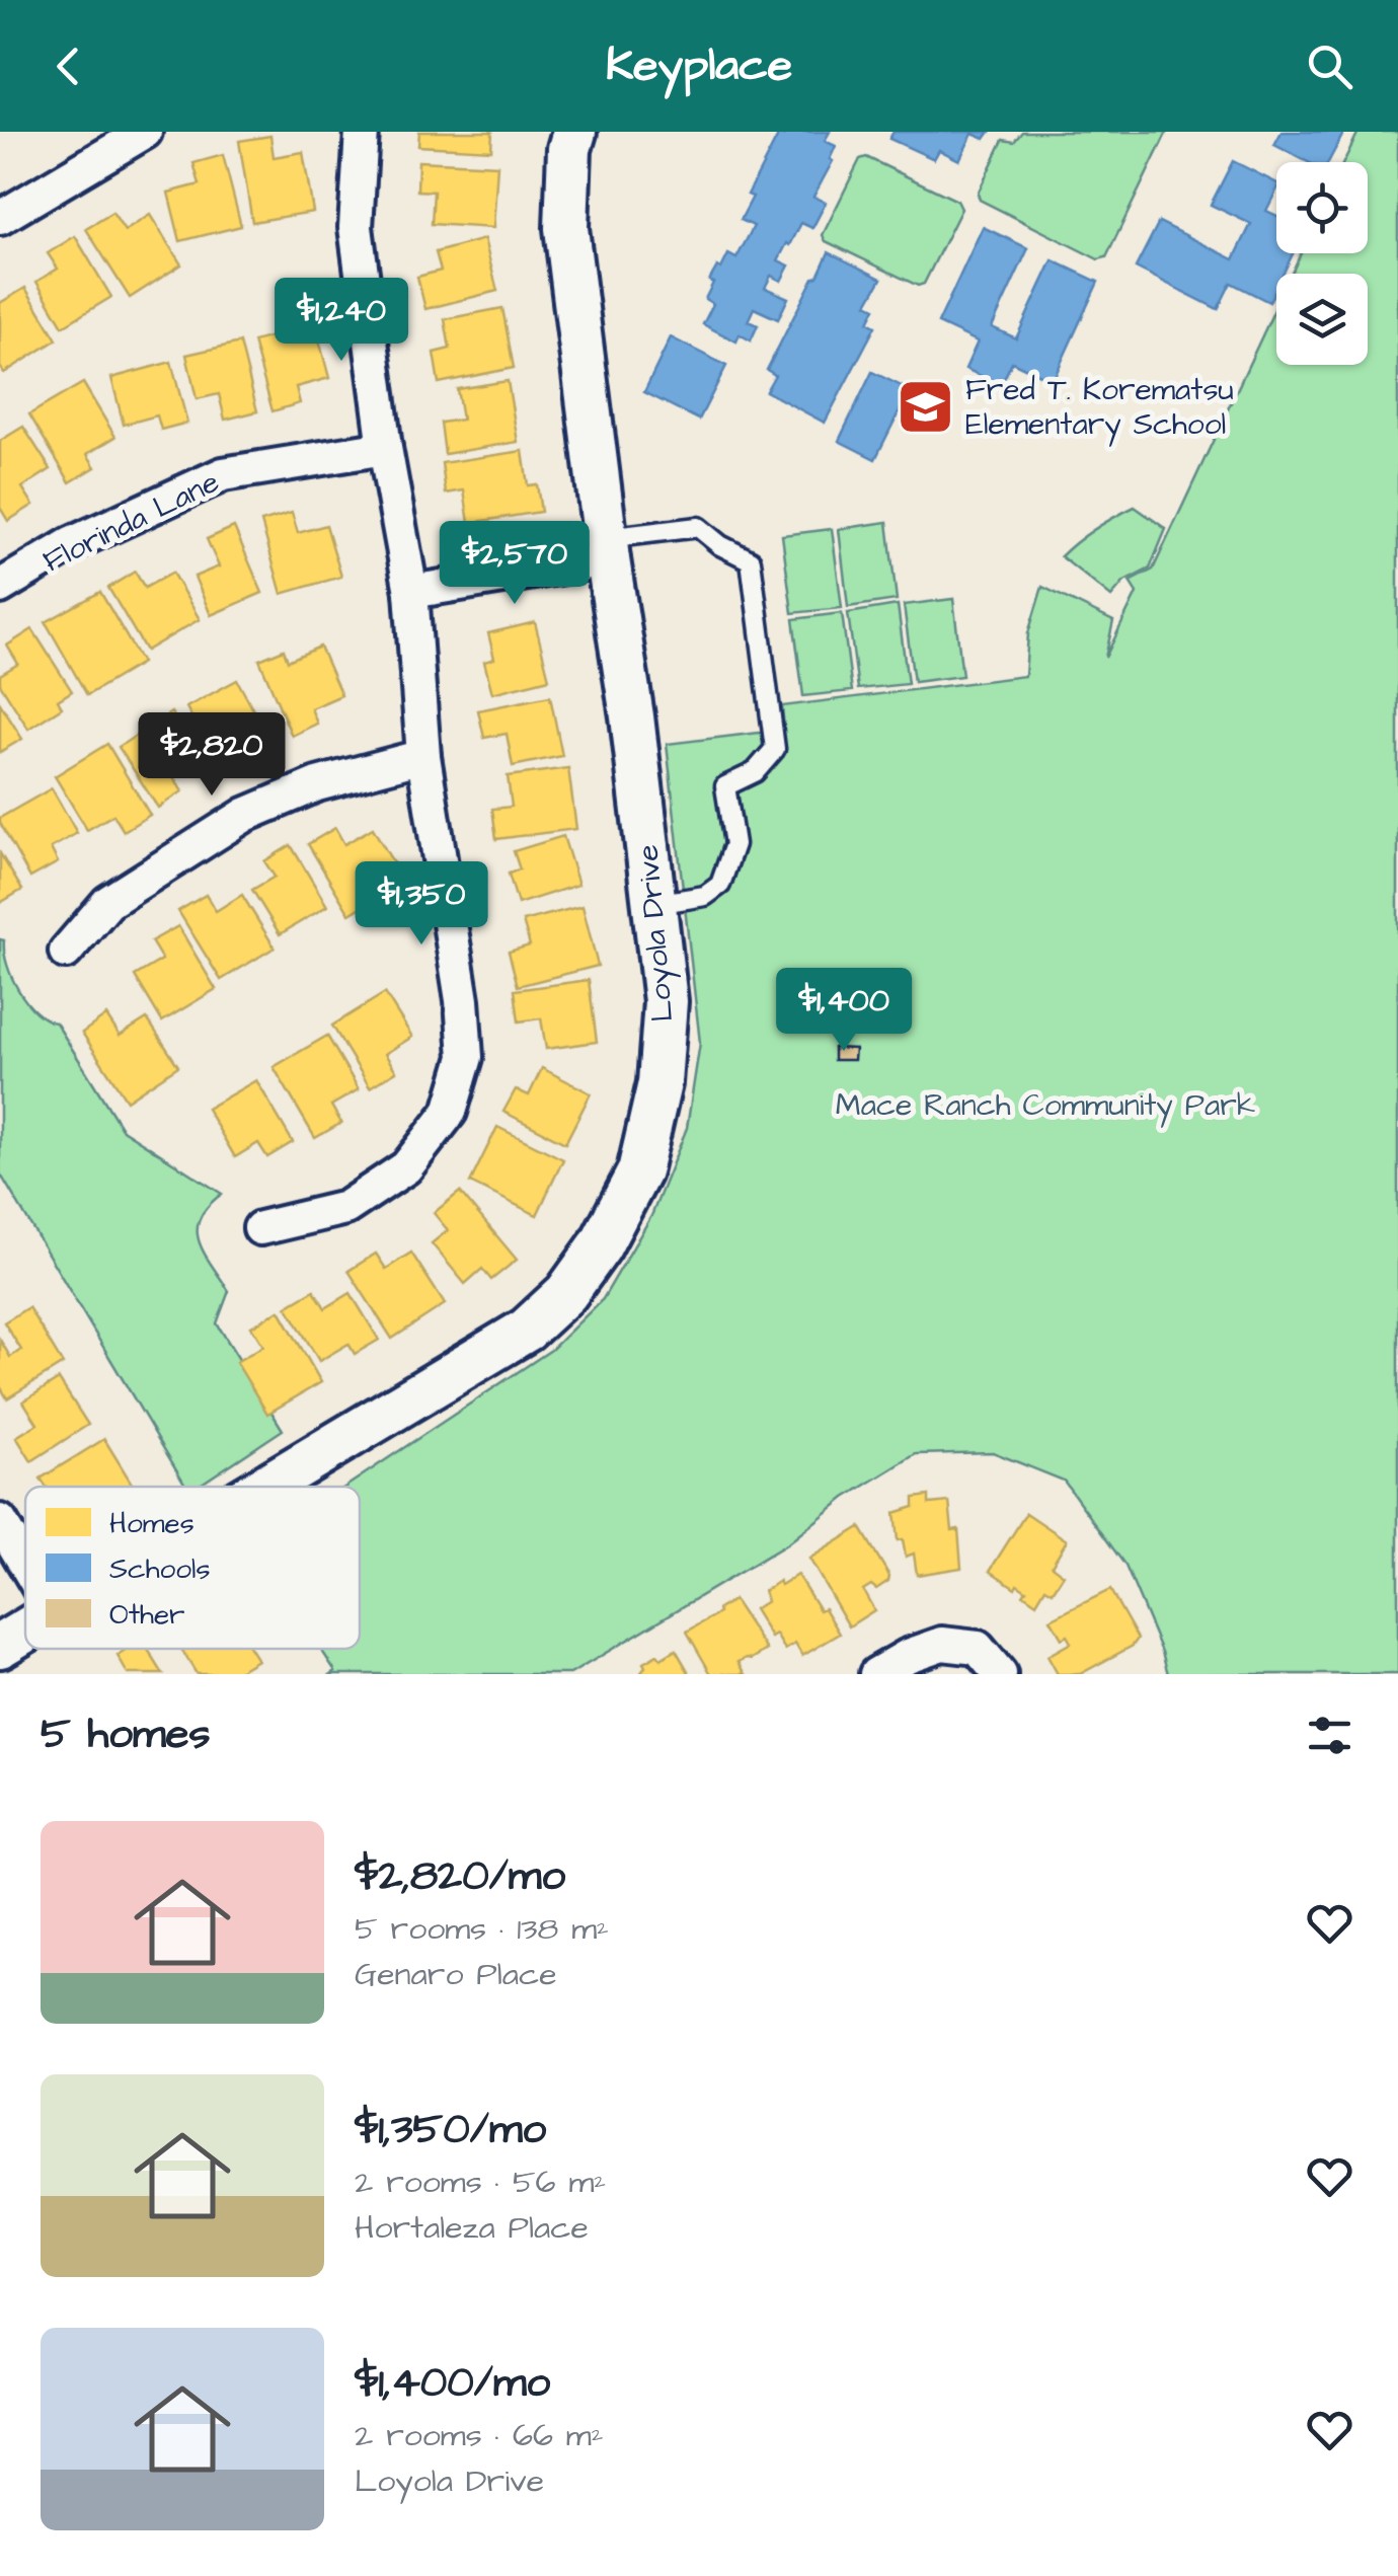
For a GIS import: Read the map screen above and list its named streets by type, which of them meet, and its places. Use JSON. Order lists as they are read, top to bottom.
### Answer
{
  "streets": {
    "street": ["Florinda Lane", "Loyola Drive"]
  },
  "parks": ["Mace Ranch Community Park"],
  "places": {
    "school or university": ["Fred T. Korematsu Elementary School"]
  },
  "legend": ["Homes", "Schools", "Other"],
  "page": {
    "header": "Keyplace",
    "price": [
      "$1,240",
      "$2,570",
      "$2,820",
      "$1,350",
      "$1,400"
    ],
    "heading": "5 homes",
    "list": [
      {
        "name": "$2,820/mo",
        "note": "5 rooms · 138 m² · Genaro Place"
      },
      {
        "name": "$1,350/mo",
        "note": "2 rooms · 56 m² · Hortaleza Place"
      },
      {
        "name": "$1,400/mo",
        "note": "2 rooms · 66 m² · Loyola Drive"
      }
    ]
  }
}
